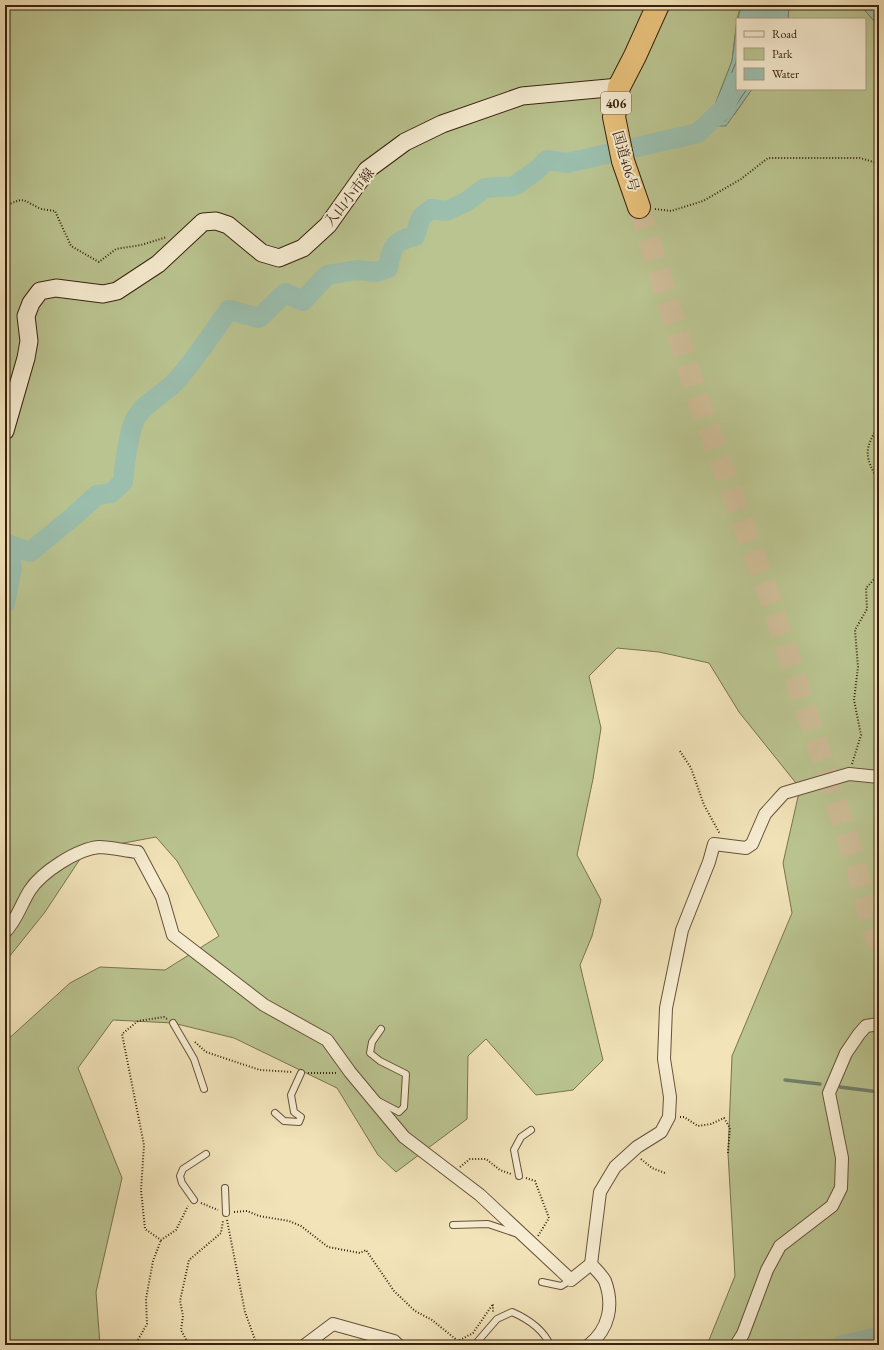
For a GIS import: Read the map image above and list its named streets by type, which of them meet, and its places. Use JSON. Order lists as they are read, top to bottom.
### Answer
{
  "streets": {
    "highway": ["406", "国道406号"],
    "main road": ["入山小市線"]
  },
  "crossings": [
    ["国道406号", "入山小市線"]
  ],
  "legend": ["Road", "Park", "Water"]
}
